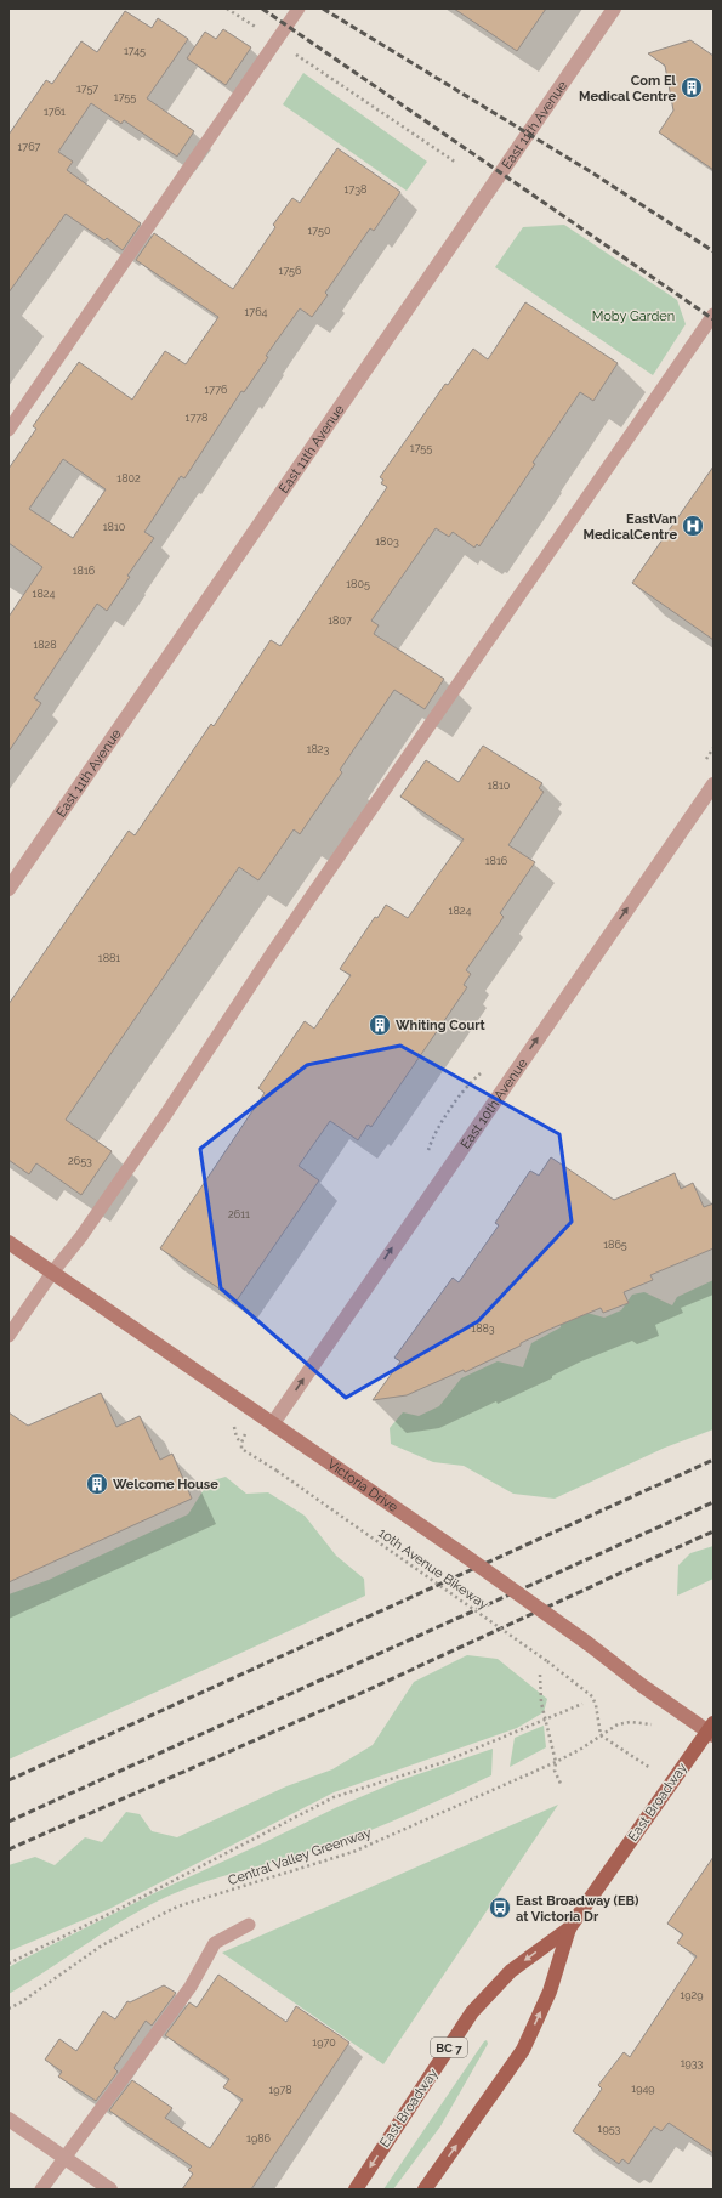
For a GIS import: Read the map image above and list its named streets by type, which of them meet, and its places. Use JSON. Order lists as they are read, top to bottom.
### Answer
{
  "streets": {
    "main road": ["East Broadway", "BC 7"],
    "street": ["East 11th Avenue", "East 10th Avenue", "Victoria Drive"],
    "path": ["10th Avenue Bikeway", "Central Valley Greenway"]
  },
  "crossings": [
    ["East 10th Avenue", "Victoria Drive"],
    ["Victoria Drive", "East Broadway"],
    ["10th Avenue Bikeway", "Central Valley Greenway"]
  ],
  "one_way": ["East 10th Avenue"],
  "parks": ["Moby Garden"],
  "places": {
    "building": ["Com El Medical Centre", "Whiting Court", "Welcome House"],
    "hospital": ["EastVan MedicalCentre"],
    "bus stop": ["East Broadway (EB) at Victoria Dr"]
  },
  "house_numbers": [
    "1745",
    "1757",
    "1755",
    "1761",
    "1767",
    "1738",
    "1750",
    "1756",
    "1764",
    "1776",
    "1778",
    "1755",
    "1802",
    "1810",
    "1803",
    "1816",
    "1805",
    "1824",
    "1807",
    "1828",
    "1823",
    "1810",
    "1816",
    "1824",
    "1881",
    "2653",
    "2611",
    "1865",
    "1883",
    "1929",
    "1970",
    "1933",
    "1949",
    "1978",
    "1953",
    "1986"
  ]
}
